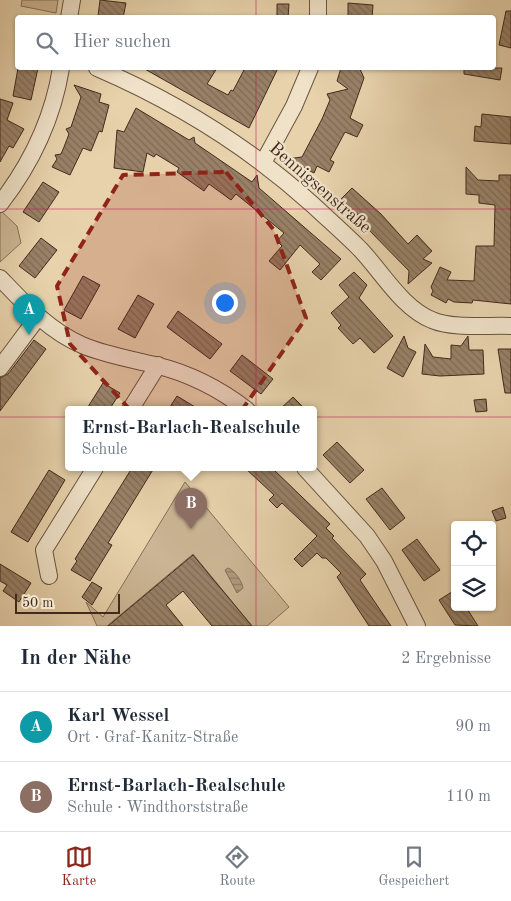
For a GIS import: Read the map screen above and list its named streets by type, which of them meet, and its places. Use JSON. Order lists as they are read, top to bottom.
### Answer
{
  "streets": {
    "street": ["Bennigsenstraße"]
  },
  "scale_bar": "50 m",
  "page": {
    "search": "Hier suchen",
    "pins": ["A", "B"],
    "popup": ["Ernst-Barlach-Realschule", "Schule"],
    "scale": "50 m",
    "heading": ["In der Nähe", "2 Ergebnisse"],
    "list": [
      {
        "mark": "A",
        "name": "Karl Wessel",
        "note": "Ort · Graf-Kanitz-Straße",
        "value": "90 m"
      },
      {
        "mark": "B",
        "name": "Ernst-Barlach-Realschule",
        "note": "Schule · Windthorststraße",
        "value": "110 m"
      }
    ],
    "nav": ["Karte", "Route", "Gespeichert"]
  }
}
